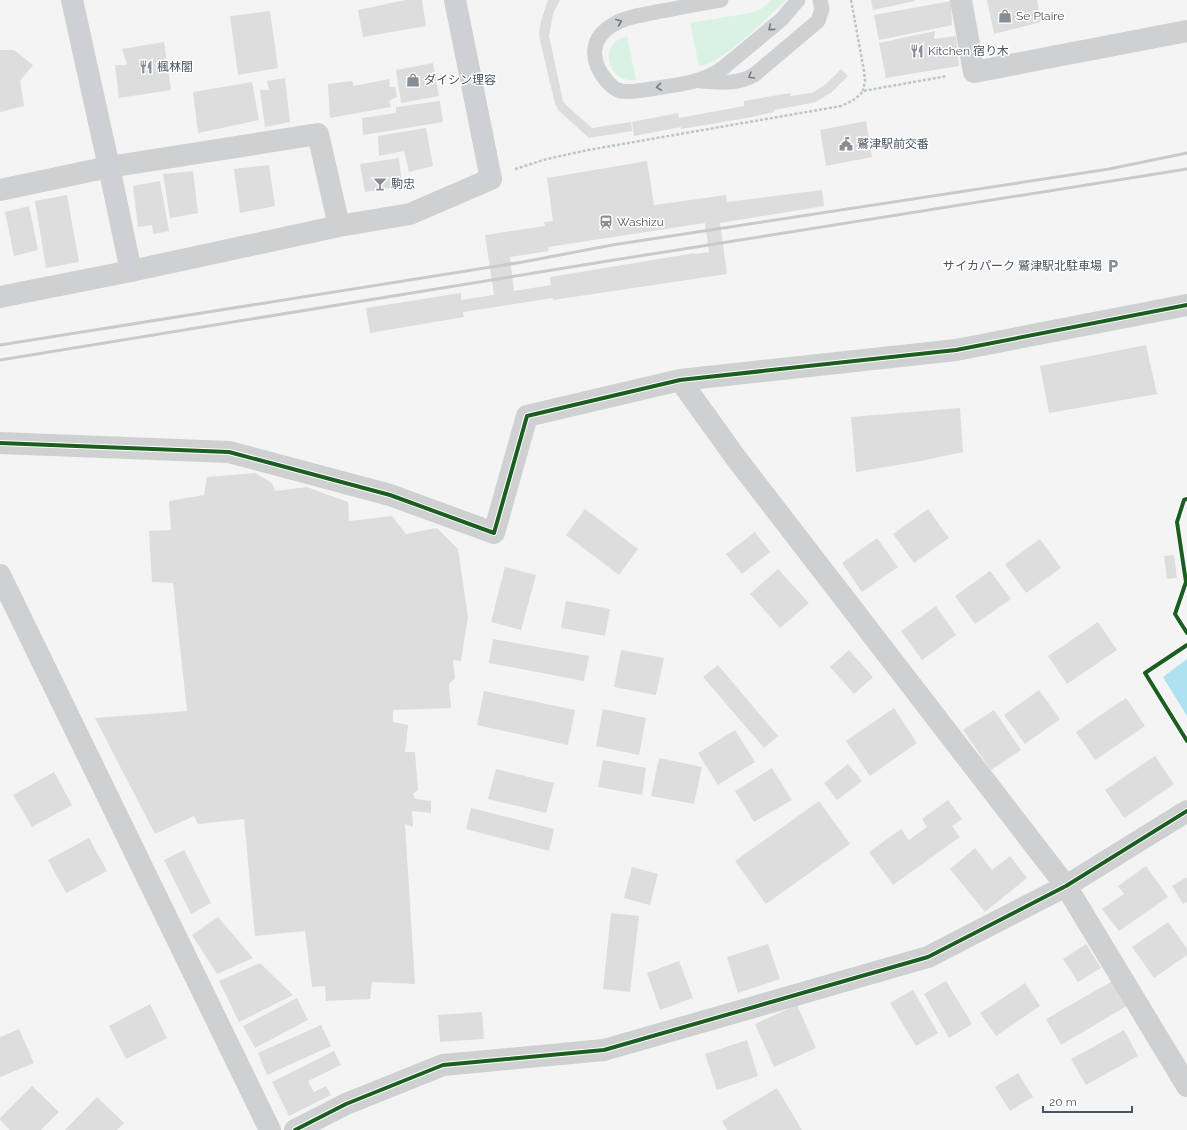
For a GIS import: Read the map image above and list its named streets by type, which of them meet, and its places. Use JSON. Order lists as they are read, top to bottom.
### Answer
{
  "places": {
    "shop": ["Se Plaire", "ダイシン理容"],
    "restaurant": ["Kitchen 宿り木", "楓林閣"],
    "public building": ["鷲津駅前交番"],
    "bar": ["駒忠"],
    "station": ["Washizu"],
    "parking": ["サイカパーク 鷲津駅北駐車場"]
  },
  "scale_bar": "20 m"
}
